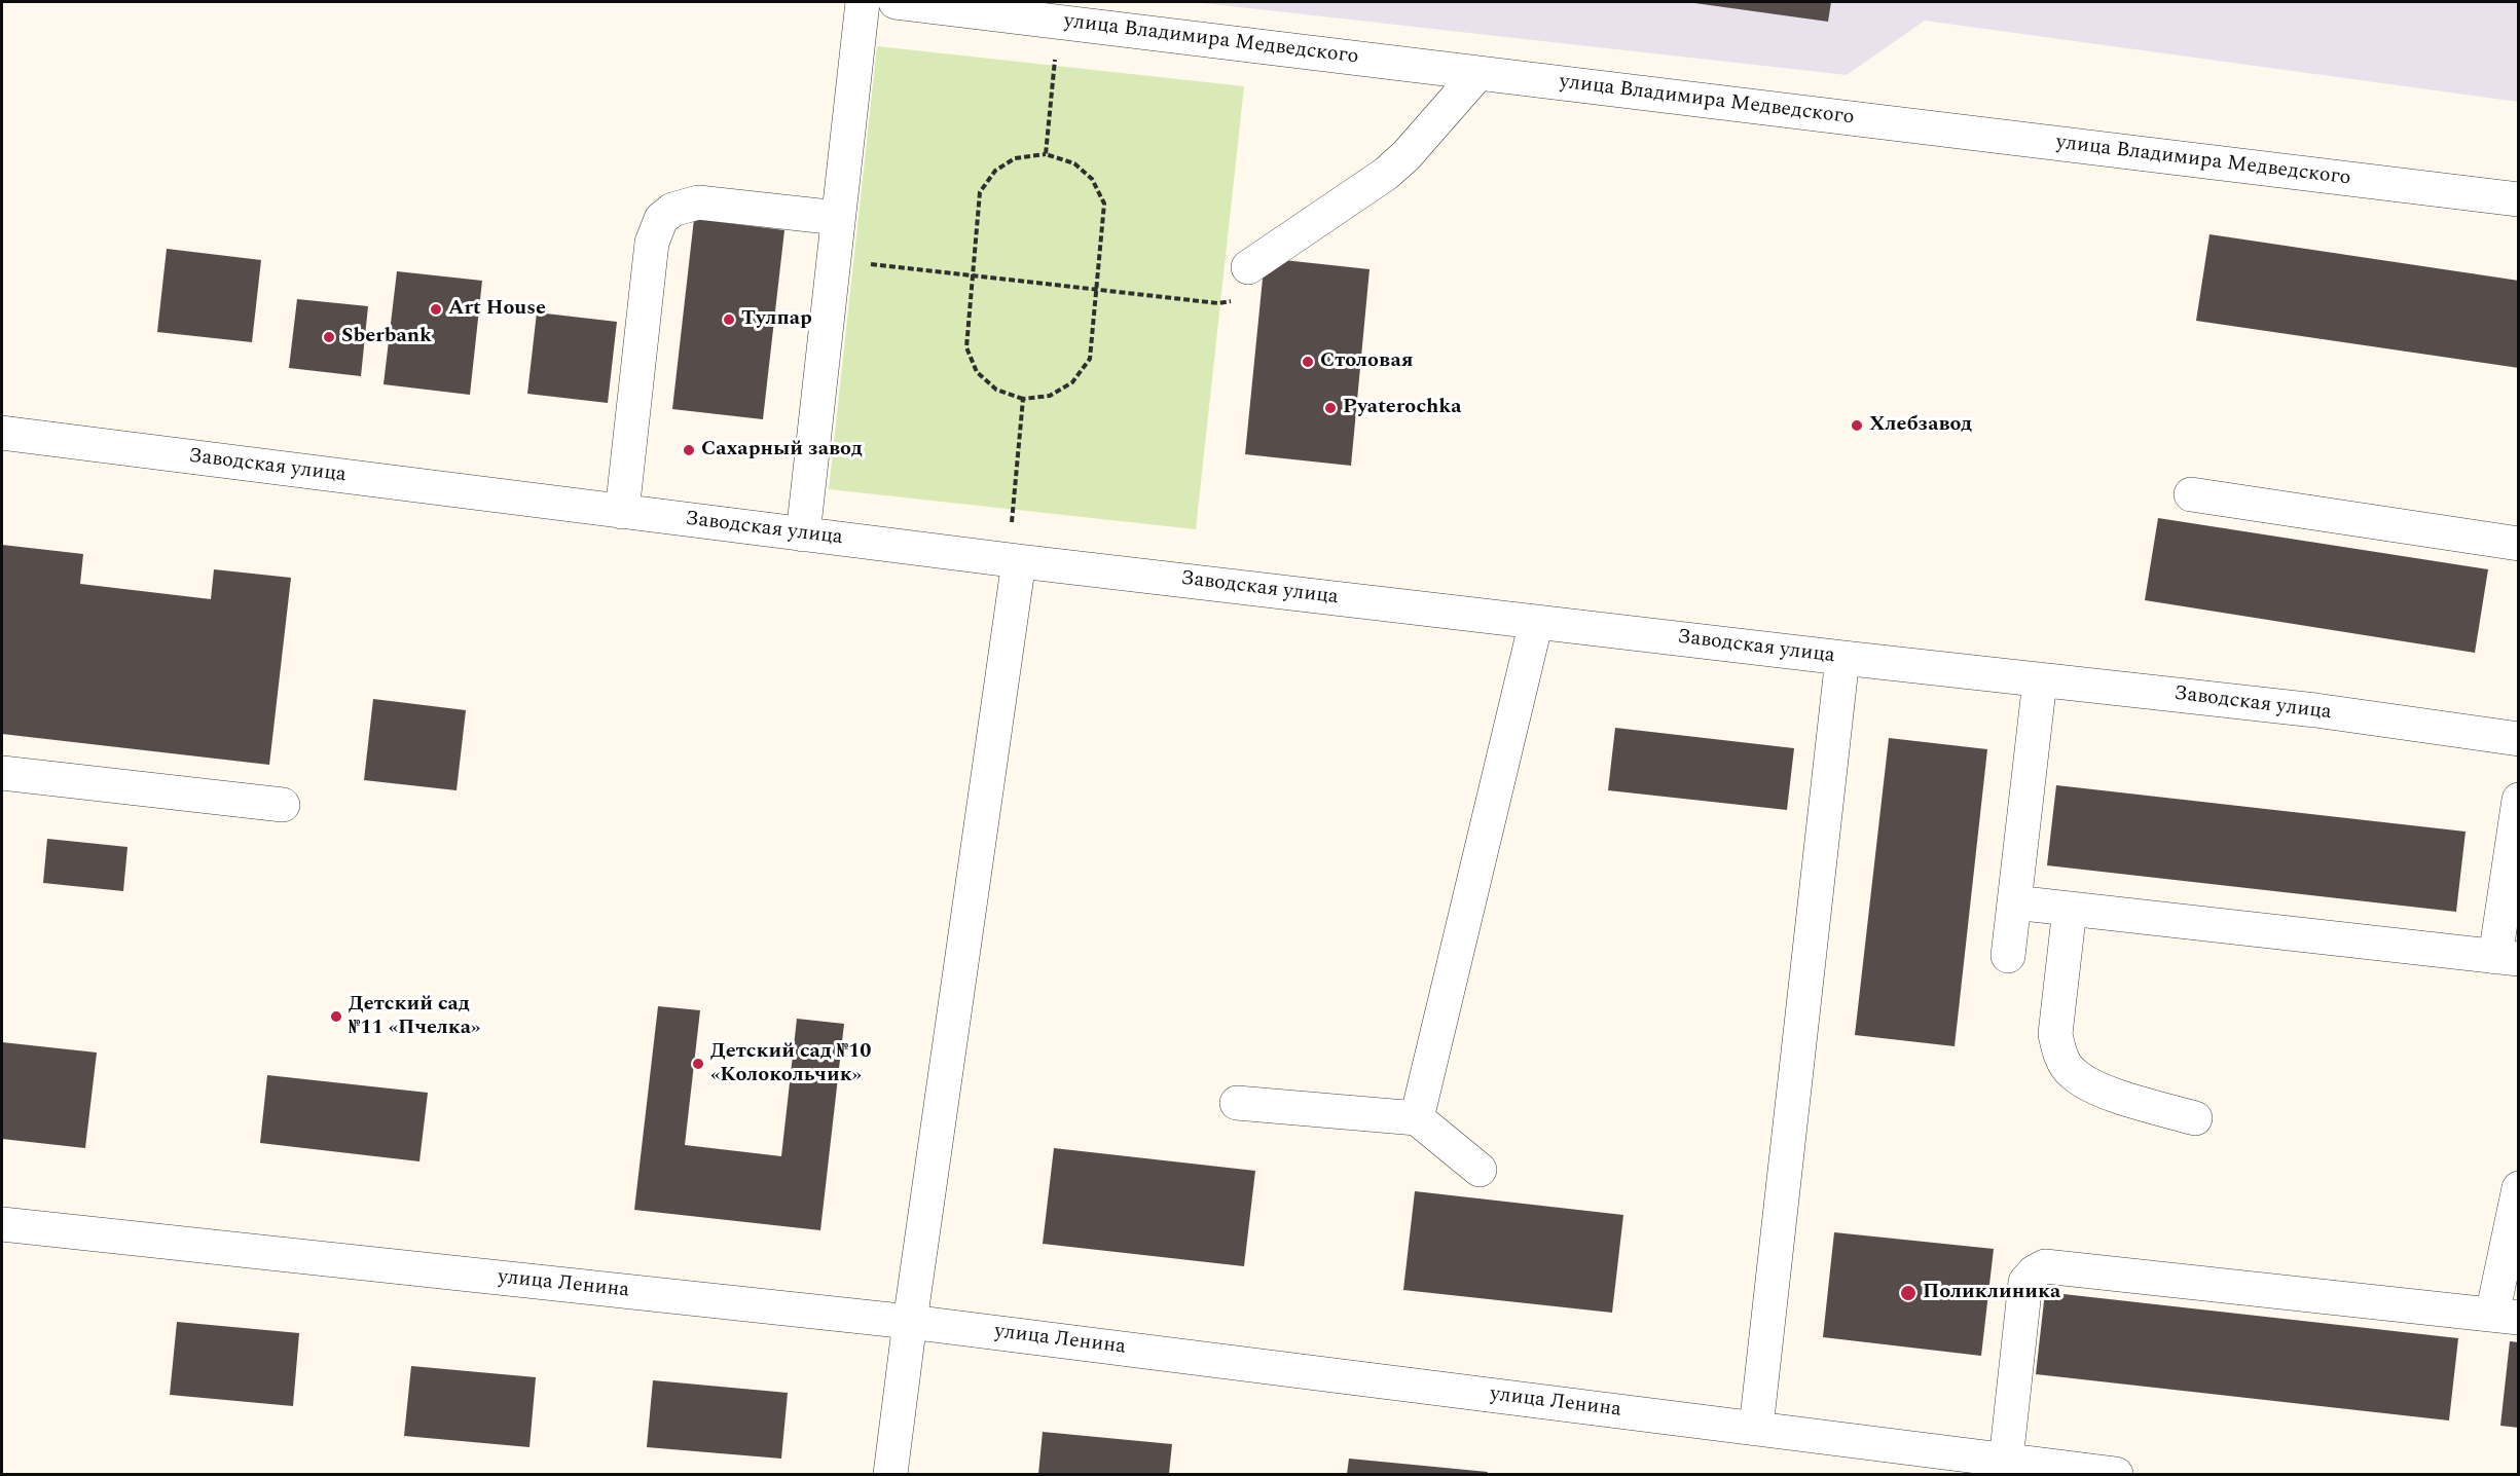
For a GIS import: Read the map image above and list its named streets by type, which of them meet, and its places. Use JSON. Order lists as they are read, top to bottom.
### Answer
{
  "streets": {
    "street": ["улица Владимира Медведского", "Заводская улица", "улица Ленина"]
  },
  "places": [
    "Art House",
    "Тулпар",
    "Sberbank",
    "Столовая",
    "Pyaterochka",
    "Хлебзавод",
    "Сахарный завод",
    "Детский сад №11 «Пчелка»",
    "Детский сад №10 «Колокольчик»",
    "Поликлиника"
  ]
}
